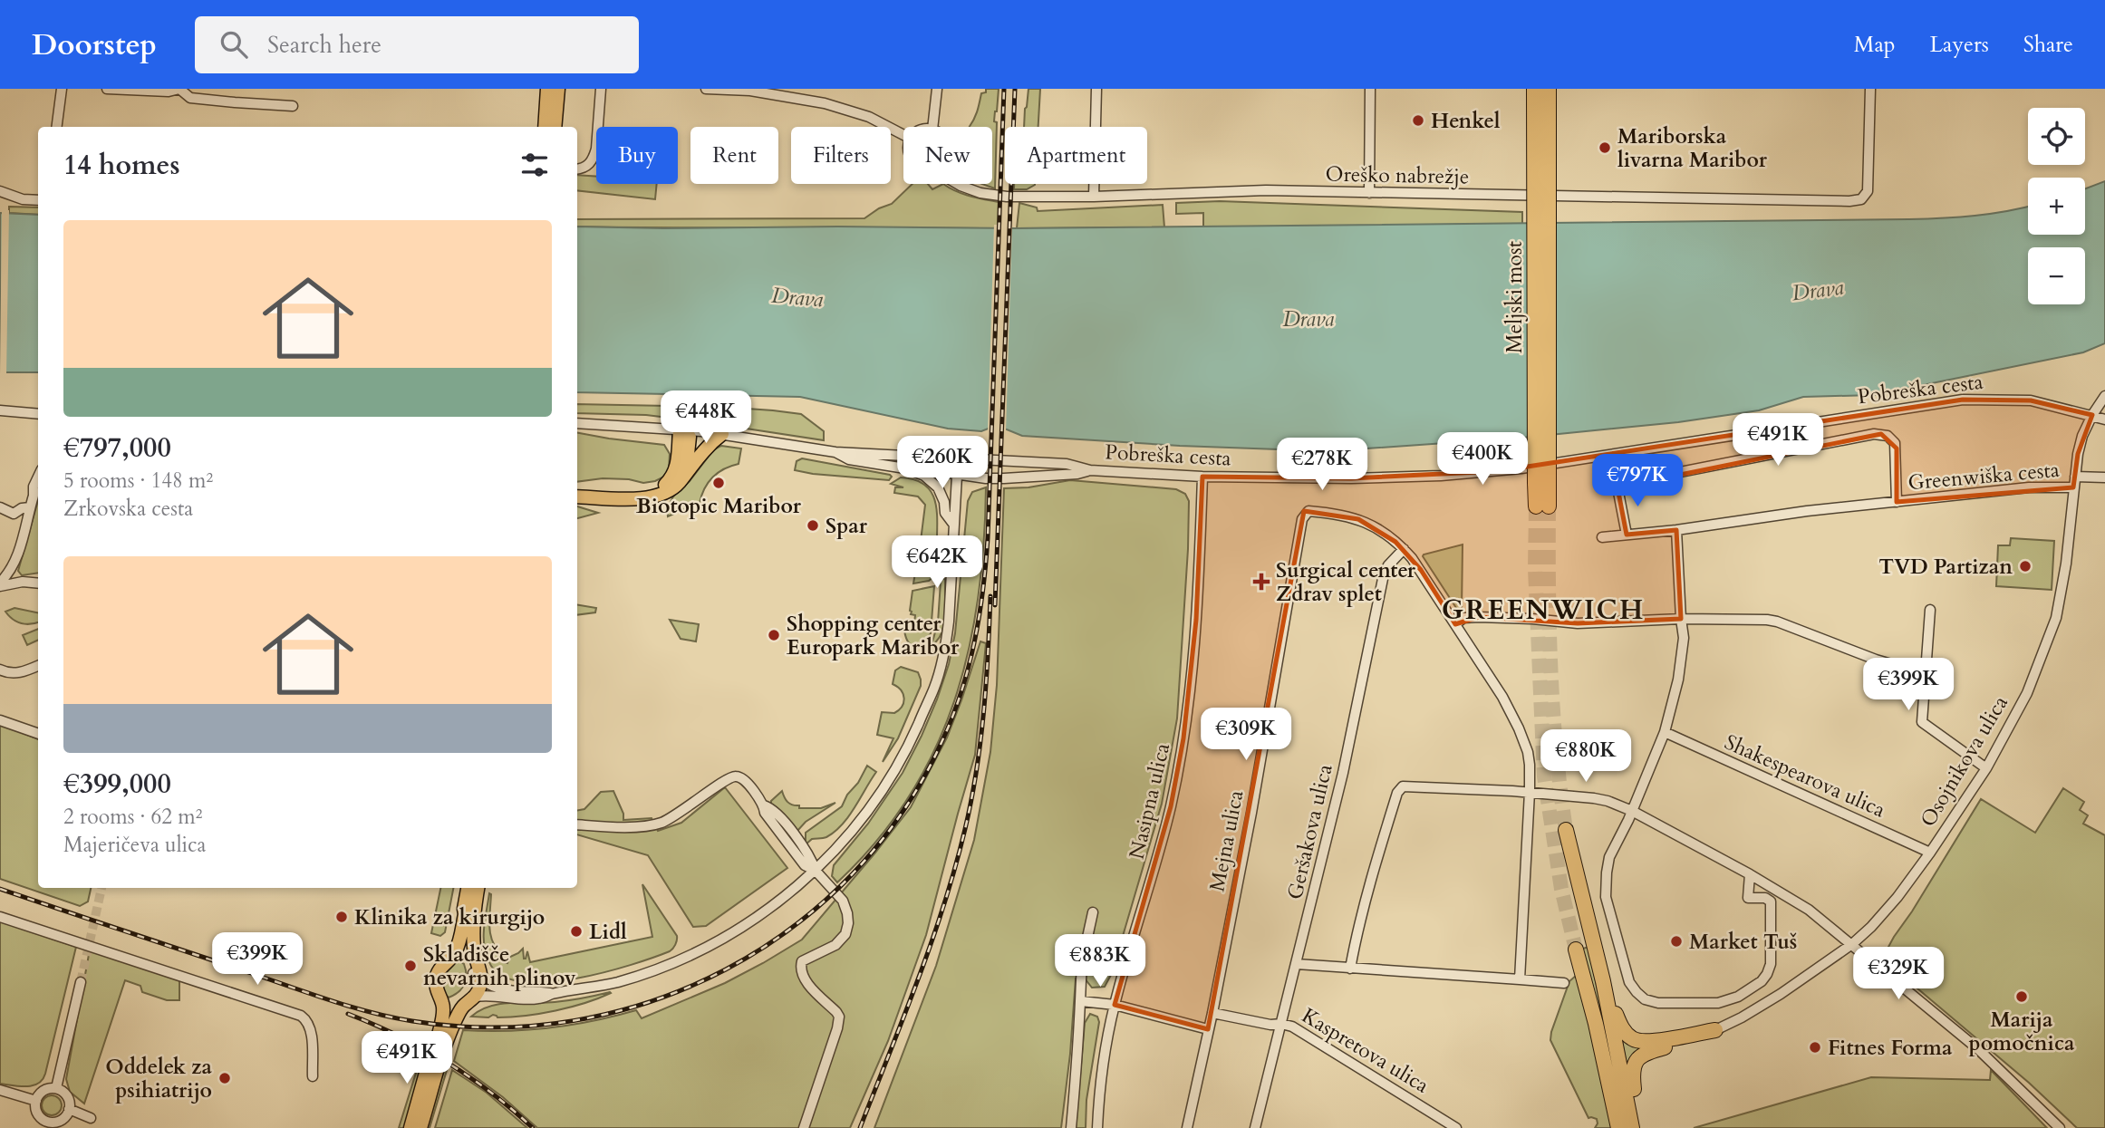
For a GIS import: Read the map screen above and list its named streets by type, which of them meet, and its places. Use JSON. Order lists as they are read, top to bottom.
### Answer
{
  "streets": {
    "highway": ["Meljski most"],
    "street": [
      "Oreško nabrežje",
      "Pobreška cesta",
      "Greenwiška cesta",
      "Osojnikova ulica",
      "Shakespearova ulica",
      "Nasipna ulica",
      "Geršakova ulica",
      "Mejna ulica",
      "Kaspretova ulica"
    ]
  },
  "crossings": [
    ["Oreško nabrežje", "Meljski most"],
    ["Meljski most", "Pobreška cesta"],
    ["Pobreška cesta", "Osojnikova ulica"],
    ["Pobreška cesta", "Nasipna ulica"],
    ["Greenwiška cesta", "Osojnikova ulica"],
    ["Osojnikova ulica", "Shakespearova ulica"],
    ["Geršakova ulica", "Mejna ulica"],
    ["Geršakova ulica", "Kaspretova ulica"],
    ["Mejna ulica", "Kaspretova ulica"]
  ],
  "districts": ["GREENWICH"],
  "water": ["Drava"],
  "places": {
    "other": [
      "Henkel",
      "Mariborska livarna Maribor",
      "Biotopic Maribor",
      "Spar",
      "TVD Partizan",
      "Shopping center Europark Maribor",
      "Klinika za kirurgijo",
      "Lidl",
      "Market Tuš",
      "Skladišče nevarnih plinov",
      "Marija pomočnica",
      "Fitnes Forma",
      "Oddelek za psihiatrijo"
    ],
    "health": ["Surgical center Zdrav splet"]
  },
  "page": {
    "header": "Doorstep",
    "search": "Search here",
    "nav": ["Map", "Layers", "Share"],
    "map_buttons": ["+", "−"],
    "chip": [
      "Buy",
      "Rent",
      "Filters",
      "New",
      "Apartment"
    ],
    "heading": "14 homes",
    "list": [
      {
        "name": "€797,000",
        "note": "5 rooms · 148 m² · Zrkovska cesta"
      },
      {
        "name": "€399,000",
        "note": "2 rooms · 62 m² · Majeričeva ulica"
      }
    ],
    "price": [
      "€448K",
      "€491K",
      "€400K",
      "€260K",
      "€278K",
      "€797K",
      "€642K",
      "€399K",
      "€309K",
      "€880K",
      "€399K",
      "€883K",
      "€329K",
      "€491K"
    ]
  }
}
